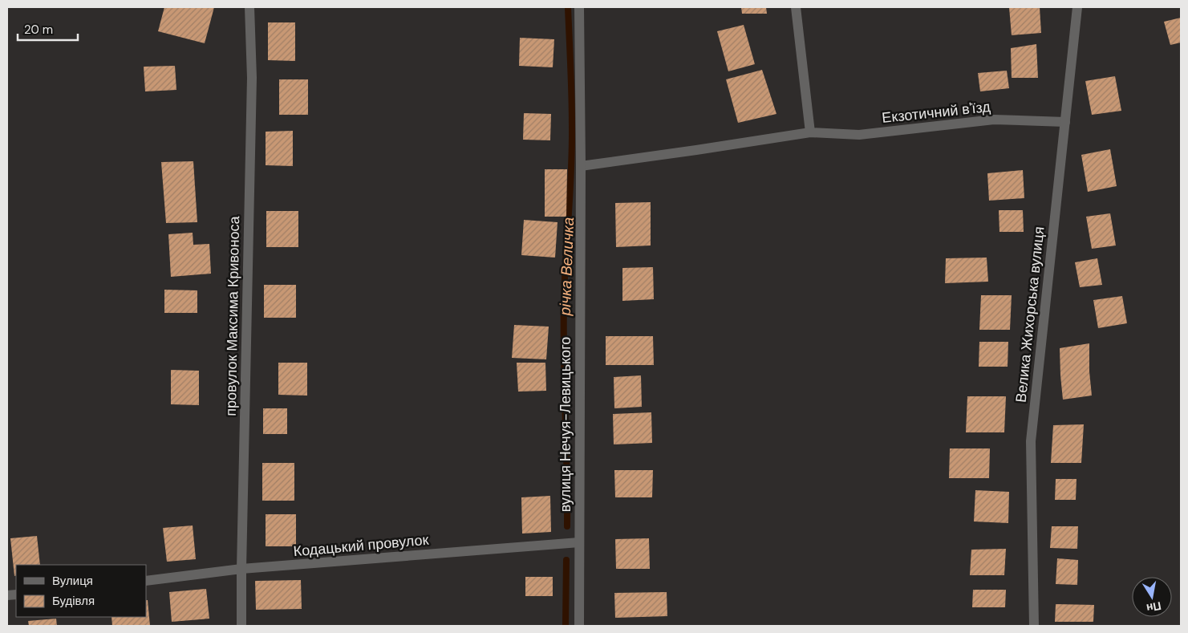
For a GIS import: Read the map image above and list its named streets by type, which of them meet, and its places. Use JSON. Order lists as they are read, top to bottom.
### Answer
{
  "streets": {
    "street": [
      "Екзотичний в'їзд",
      "Велика Жихорська вулиця",
      "провулок Максима Кривоноса",
      "вулиця Нечуя-Левицького",
      "Кодацький провулок"
    ]
  },
  "crossings": [
    ["Екзотичний в'їзд", "Велика Жихорська вулиця"],
    ["Екзотичний в'їзд", "вулиця Нечуя-Левицького"],
    ["провулок Максима Кривоноса", "Кодацький провулок"],
    ["вулиця Нечуя-Левицького", "Кодацький провулок"]
  ],
  "water": ["річка Величка"],
  "legend": ["Вулиця", "Будівля"],
  "scale_bar": "20 m",
  "north": "bottom"
}
